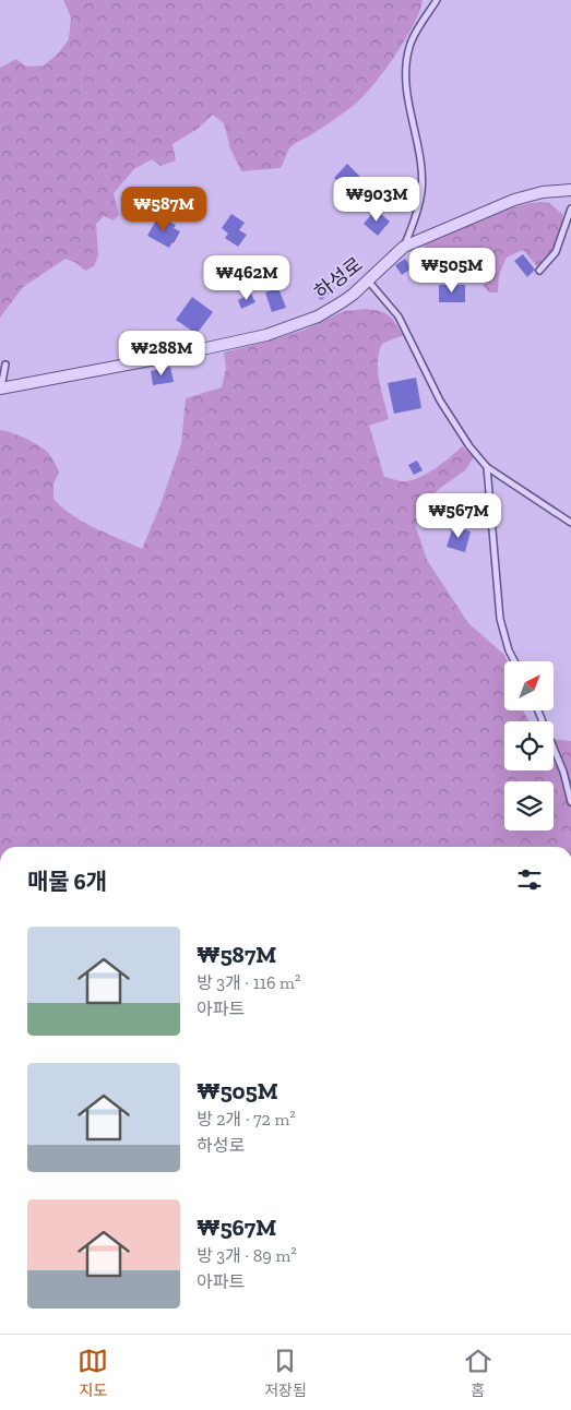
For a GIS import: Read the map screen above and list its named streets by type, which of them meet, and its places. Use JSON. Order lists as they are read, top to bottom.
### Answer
{
  "streets": {
    "street": ["하성로"]
  },
  "north": "top right",
  "page": {
    "price": [
      "₩903M",
      "₩587M",
      "₩505M",
      "₩462M",
      "₩288M",
      "₩567M"
    ],
    "heading": "매물 6개",
    "list": [
      {
        "name": "₩587M",
        "note": "방 3개 · 116 m² · 아파트"
      },
      {
        "name": "₩505M",
        "note": "방 2개 · 72 m² · 하성로"
      },
      {
        "name": "₩567M",
        "note": "방 3개 · 89 m² · 아파트"
      }
    ],
    "tabs": ["지도", "저장됨", "홈"]
  }
}
